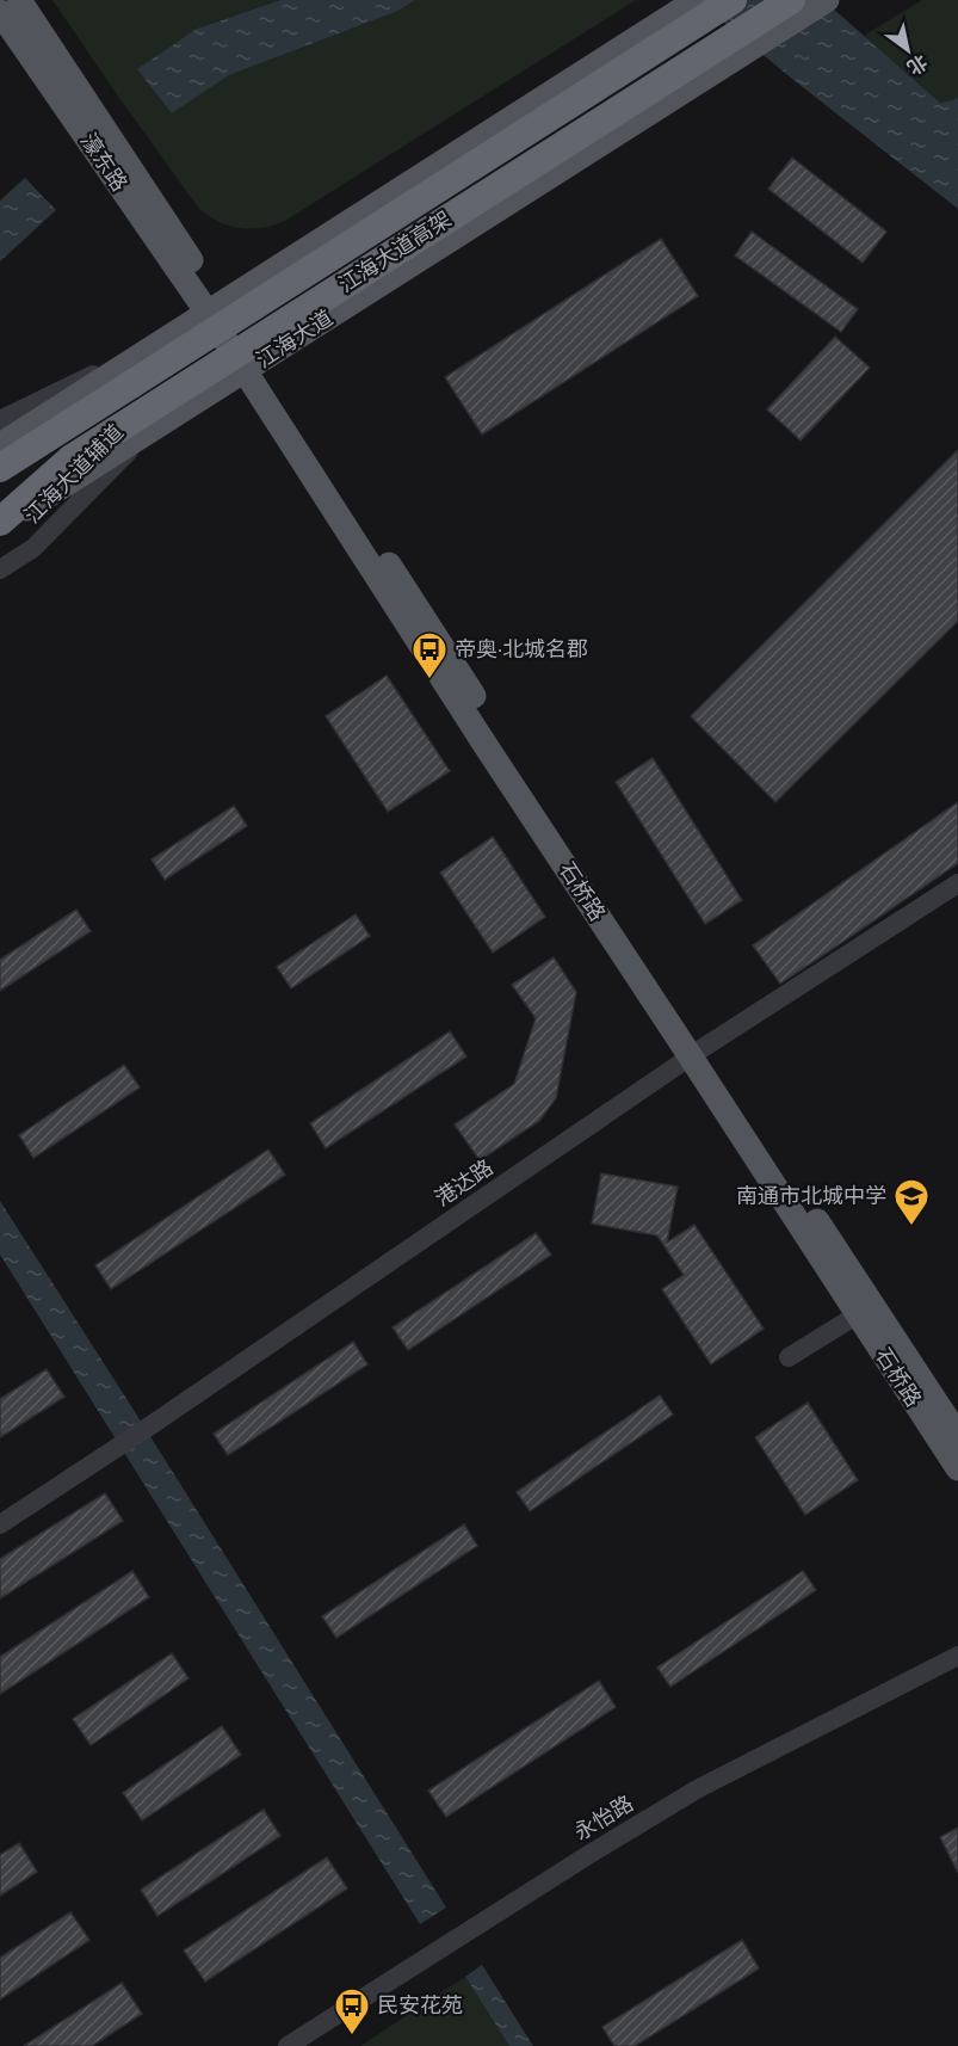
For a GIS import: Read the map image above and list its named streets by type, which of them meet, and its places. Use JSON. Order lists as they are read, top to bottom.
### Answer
{
  "streets": {
    "highway": ["江海大道高架"],
    "main road": ["濠东路", "江海大道", "石桥路"],
    "street": ["江海大道辅道", "港达路", "永怡路"]
  },
  "crossings": [
    ["濠东路", "石桥路"],
    ["江海大道", "江海大道辅道"],
    ["江海大道", "石桥路"],
    ["石桥路", "港达路"]
  ],
  "places": {
    "bus stop": ["帝奥·北城名郡", "民安花苑"],
    "school or university": ["南通市北城中学"]
  },
  "north": "bottom right"
}
